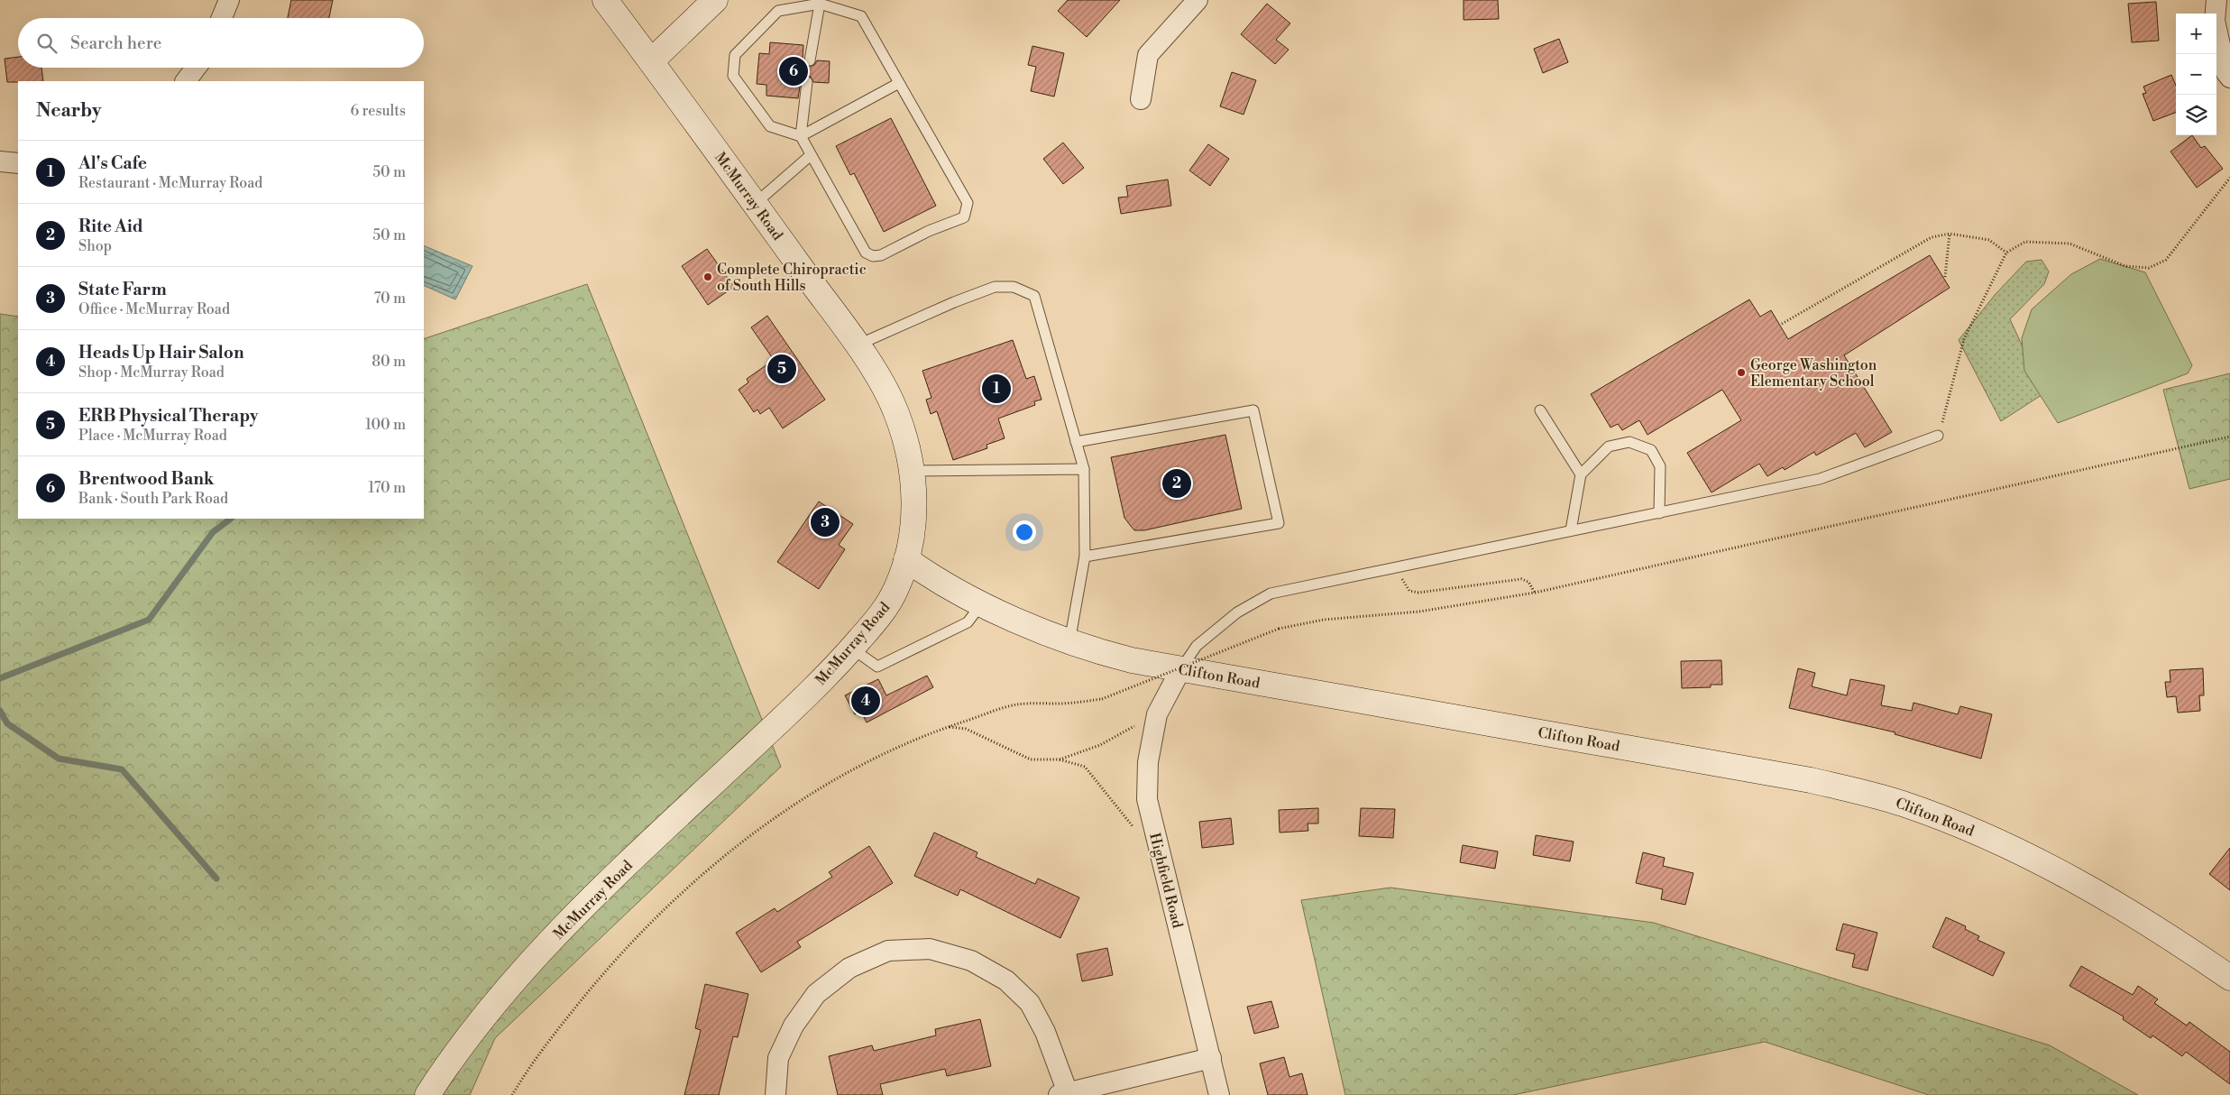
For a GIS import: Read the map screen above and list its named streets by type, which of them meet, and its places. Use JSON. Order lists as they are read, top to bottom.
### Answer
{
  "streets": {
    "main road": ["McMurray Road", "Clifton Road"],
    "street": ["Highfield Road"]
  },
  "crossings": [
    ["McMurray Road", "Clifton Road"],
    ["Clifton Road", "Highfield Road"]
  ],
  "places": ["Complete Chiropractic of South Hills", "George Washington Elementary School"],
  "page": {
    "map_buttons": ["+", "−"],
    "search": "Search here",
    "pins": [
      "6",
      "5",
      "1",
      "2",
      "3",
      "4"
    ],
    "heading": ["Nearby", "6 results"],
    "list": [
      {
        "mark": "1",
        "name": "Al's Cafe",
        "note": "Restaurant · McMurray Road",
        "value": "50 m"
      },
      {
        "mark": "2",
        "name": "Rite Aid",
        "note": "Shop",
        "value": "50 m"
      },
      {
        "mark": "3",
        "name": "State Farm",
        "note": "Office · McMurray Road",
        "value": "70 m"
      },
      {
        "mark": "4",
        "name": "Heads Up Hair Salon",
        "note": "Shop · McMurray Road",
        "value": "80 m"
      },
      {
        "mark": "5",
        "name": "ERB Physical Therapy",
        "note": "Place · McMurray Road",
        "value": "100 m"
      },
      {
        "mark": "6",
        "name": "Brentwood Bank",
        "note": "Bank · South Park Road",
        "value": "170 m"
      }
    ]
  }
}
